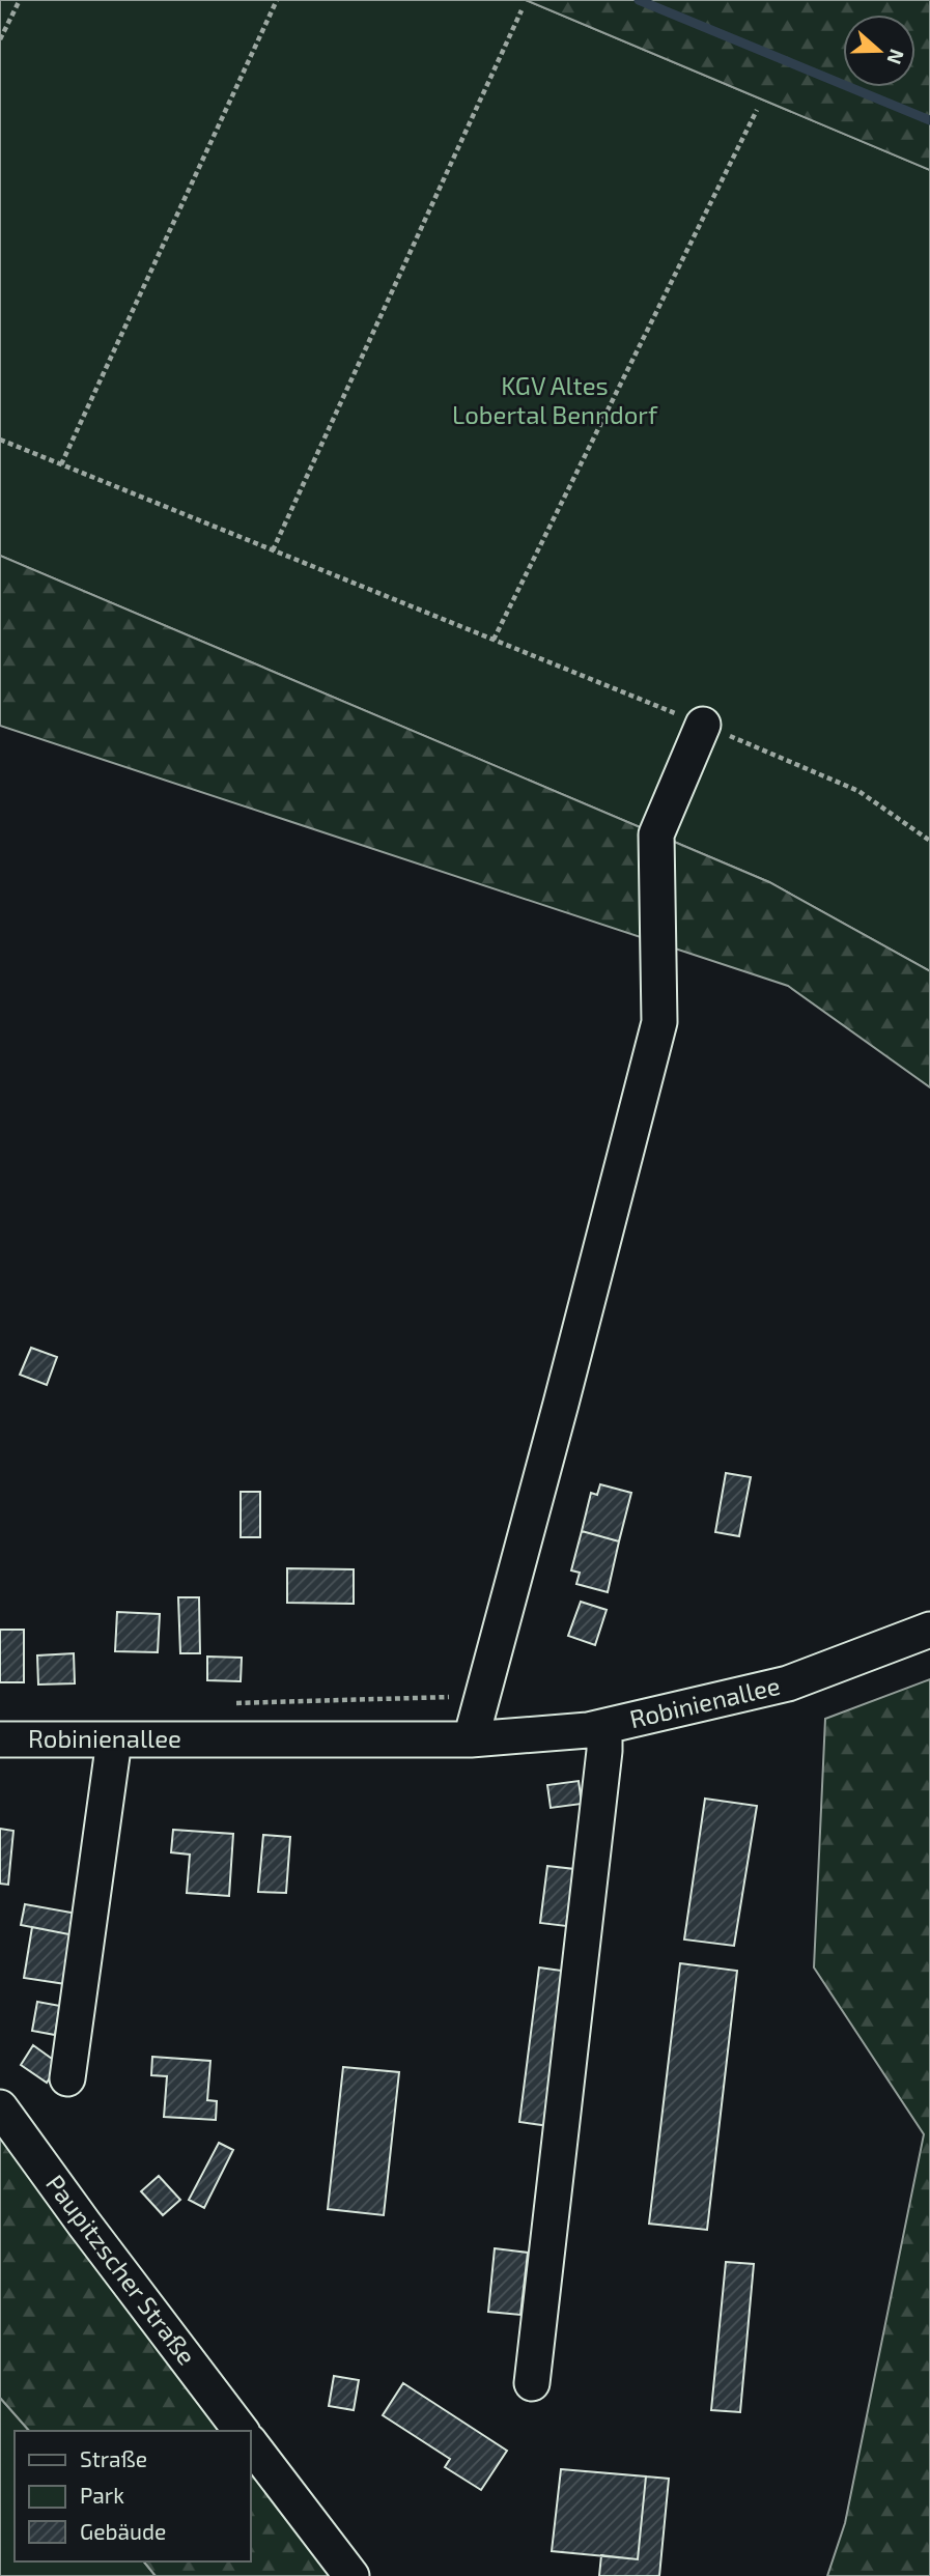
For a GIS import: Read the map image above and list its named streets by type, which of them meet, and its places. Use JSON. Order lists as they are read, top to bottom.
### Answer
{
  "streets": {
    "street": ["Robinienallee", "Paupitzscher Straße"]
  },
  "parks": ["KGV Altes Lobertal Benndorf"],
  "legend": ["Straße", "Park", "Gebäude"],
  "north": "right"
}
